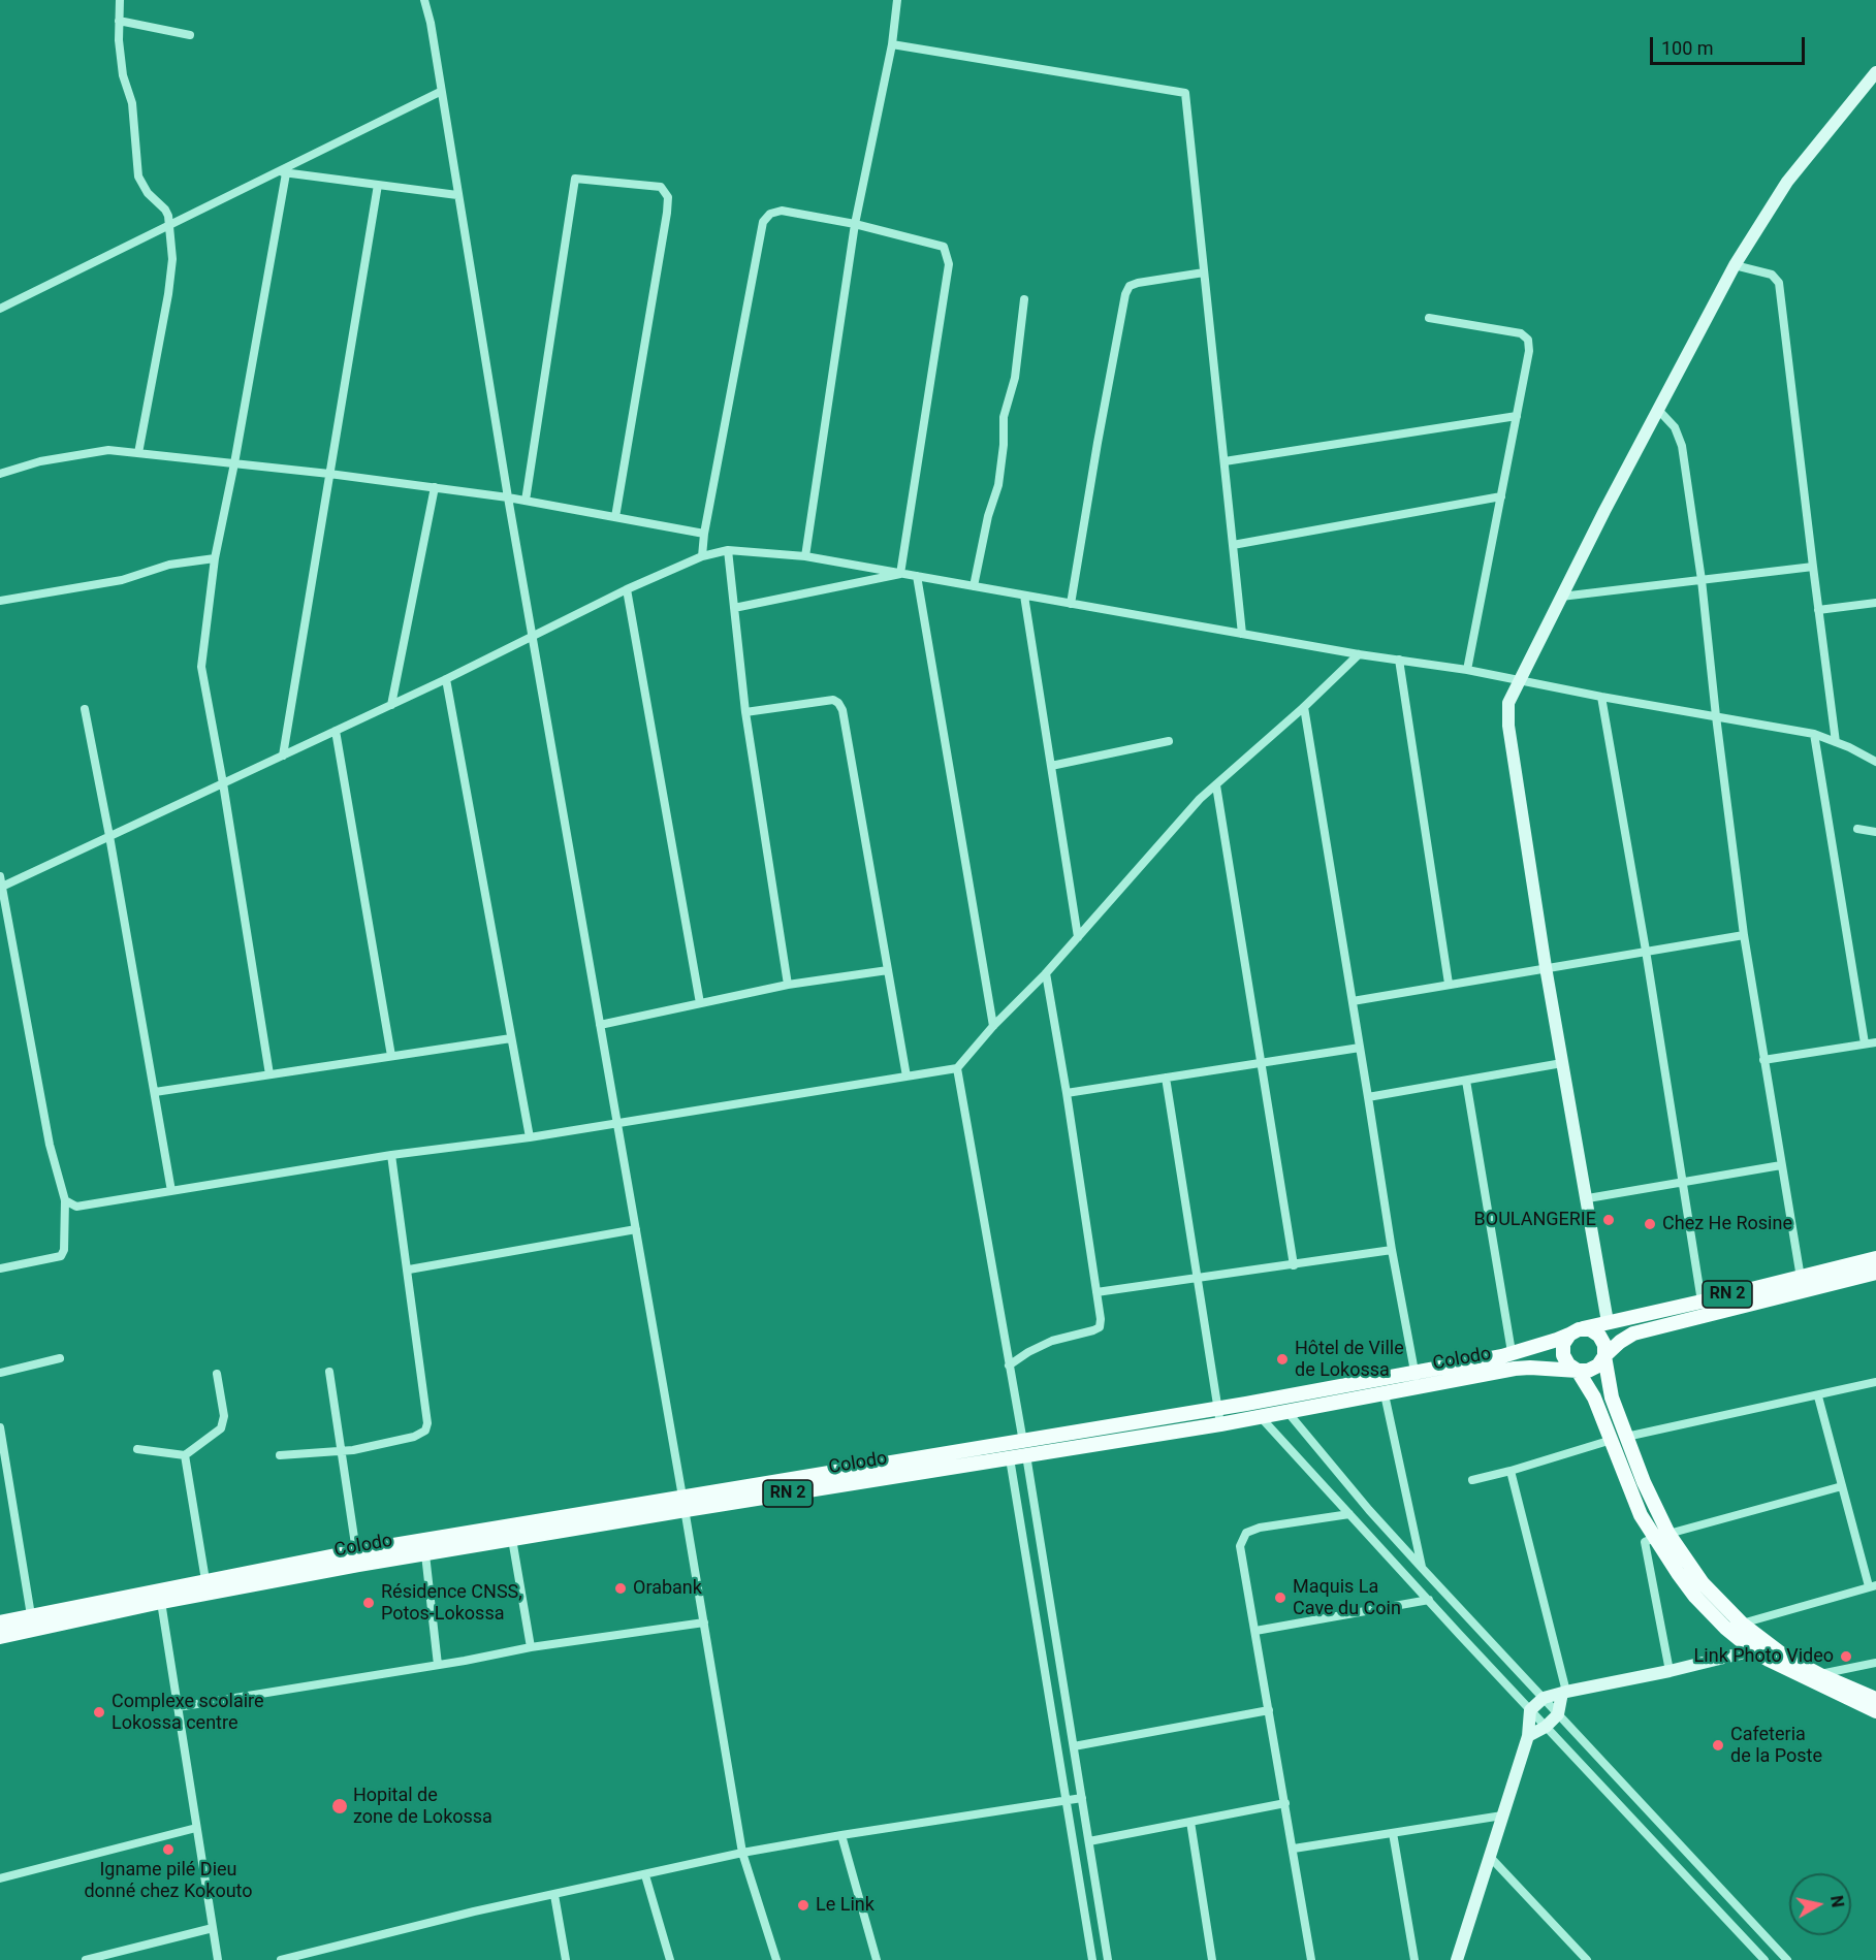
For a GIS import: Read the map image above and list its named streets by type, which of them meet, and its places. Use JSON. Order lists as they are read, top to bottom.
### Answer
{
  "streets": {
    "main road": ["RN 2", "Colodo"]
  },
  "crossings": [
    ["RN 2", "Colodo"]
  ],
  "places": [
    "BOULANGERIE",
    "Chez He Rosine",
    "Hôtel de Ville de Lokossa",
    "Orabank",
    "Maquis La Cave du Coin",
    "Résidence CNSS, Potos-Lokossa",
    "Link Photo Video",
    "Complexe scolaire Lokossa centre",
    "Cafeteria de la Poste",
    "Hopital de zone de Lokossa",
    "Igname pilé Dieu donné chez Kokouto",
    "Le Link"
  ],
  "scale_bar": "100 m",
  "north": "right"
}
